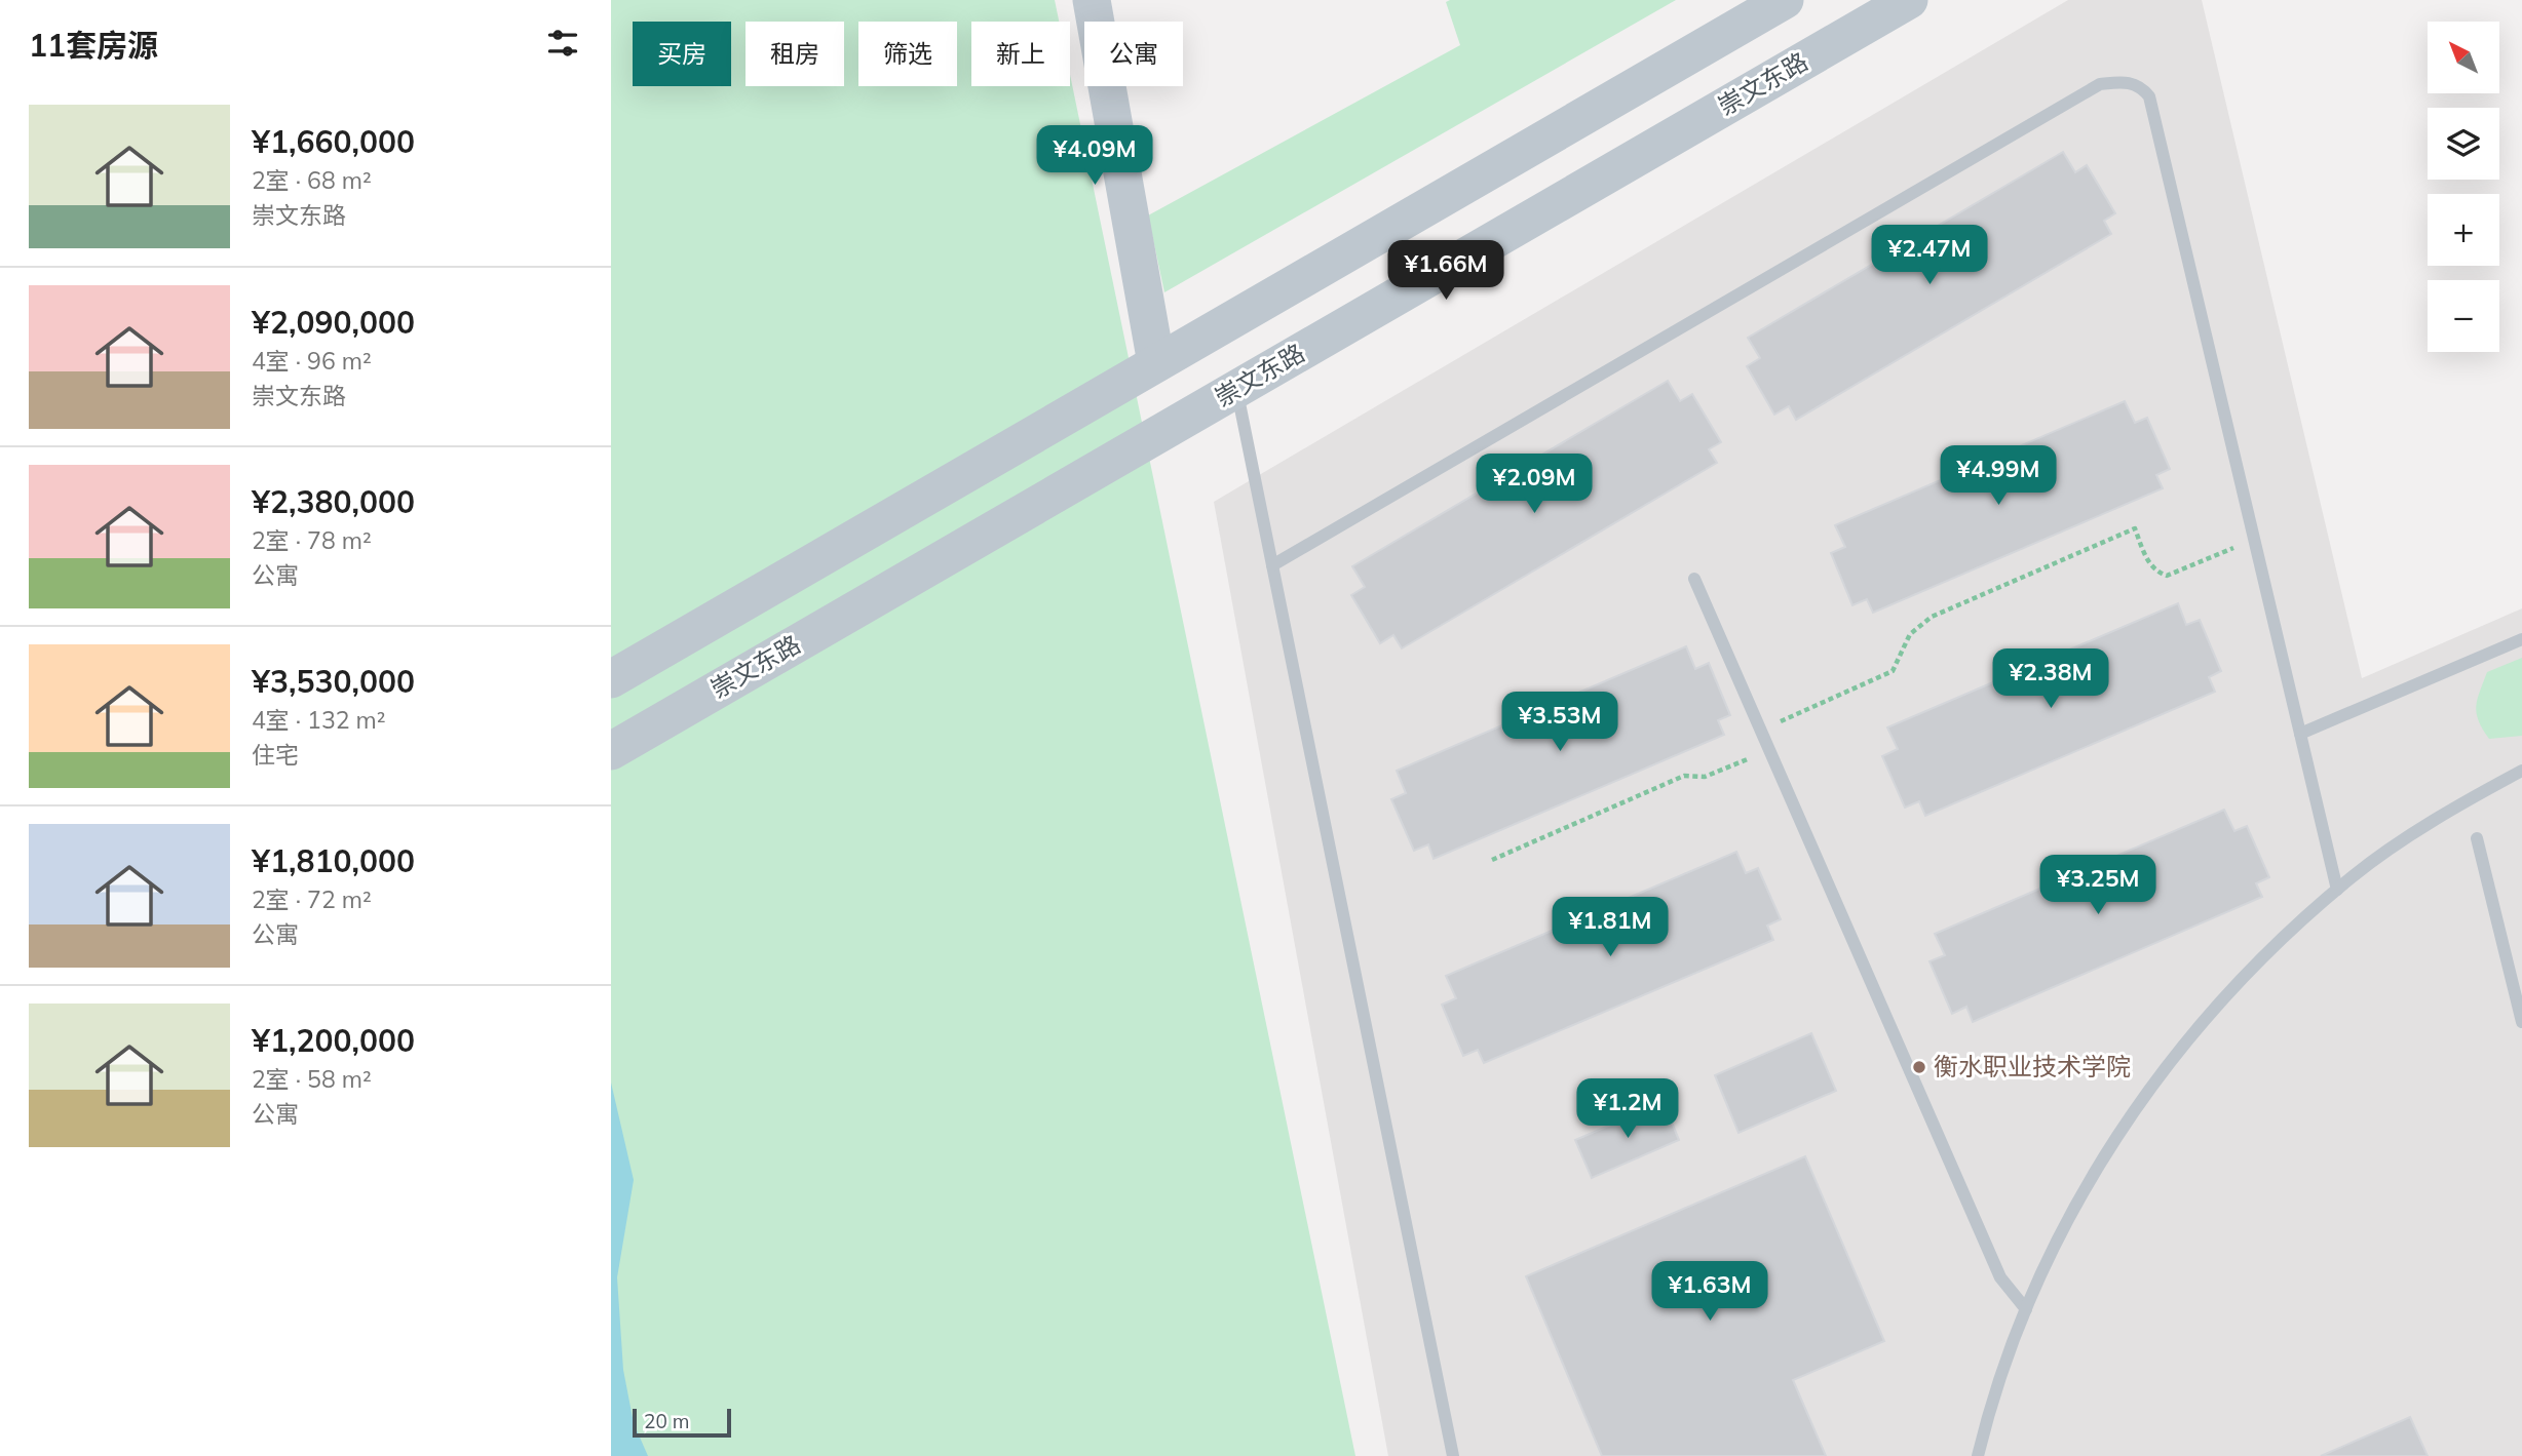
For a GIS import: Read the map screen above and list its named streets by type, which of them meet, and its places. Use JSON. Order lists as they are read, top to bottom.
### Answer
{
  "streets": {
    "main road": ["崇文东路"]
  },
  "places": ["衡水职业技术学院"],
  "scale_bar": "20 m",
  "north": "top left",
  "page": {
    "heading": "11套房源",
    "map_buttons": ["+", "−"],
    "chip": [
      "买房",
      "租房",
      "筛选",
      "新上",
      "公寓"
    ],
    "list": [
      {
        "name": "¥1,660,000",
        "note": "2室 · 68 m² · 崇文东路"
      },
      {
        "name": "¥2,090,000",
        "note": "4室 · 96 m² · 崇文东路"
      },
      {
        "name": "¥2,380,000",
        "note": "2室 · 78 m² · 公寓"
      },
      {
        "name": "¥3,530,000",
        "note": "4室 · 132 m² · 住宅"
      },
      {
        "name": "¥1,810,000",
        "note": "2室 · 72 m² · 公寓"
      },
      {
        "name": "¥1,200,000",
        "note": "2室 · 58 m² · 公寓"
      }
    ],
    "price": [
      "¥4.09M",
      "¥2.47M",
      "¥1.66M",
      "¥4.99M",
      "¥2.09M",
      "¥2.38M",
      "¥3.53M",
      "¥3.25M",
      "¥1.81M",
      "¥1.2M",
      "¥1.63M"
    ],
    "scale": "20 m"
  }
}
